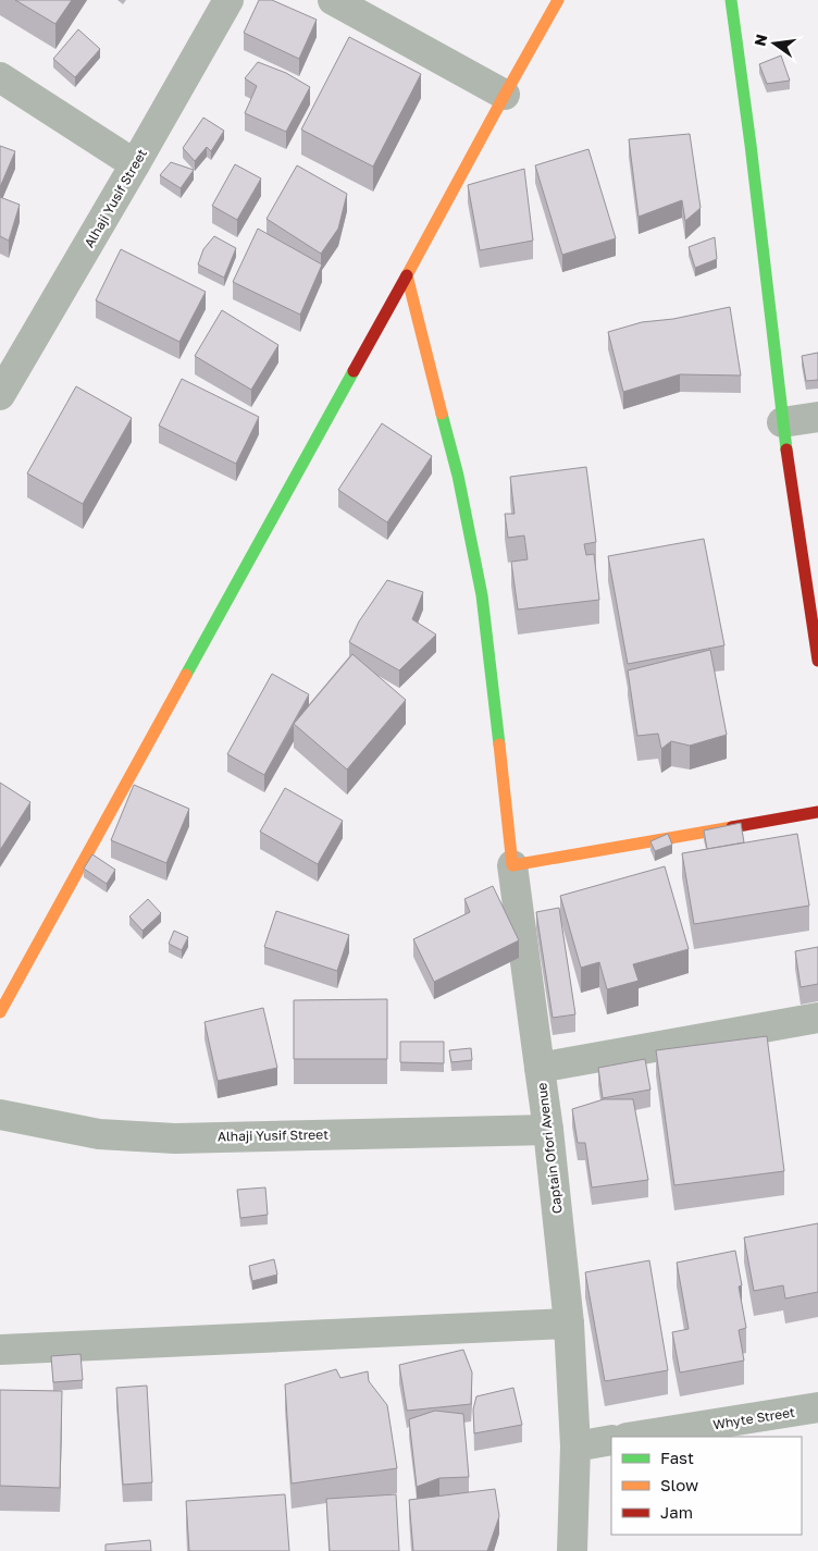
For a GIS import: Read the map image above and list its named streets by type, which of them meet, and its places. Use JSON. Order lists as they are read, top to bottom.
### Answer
{
  "streets": {
    "street": ["Alhaji Yusif Street", "Captain Ofori Avenue", "Whyte Street"]
  },
  "crossings": [
    ["Alhaji Yusif Street", "Captain Ofori Avenue"]
  ],
  "legend": ["Fast", "Slow", "Jam"],
  "north": "left"
}
